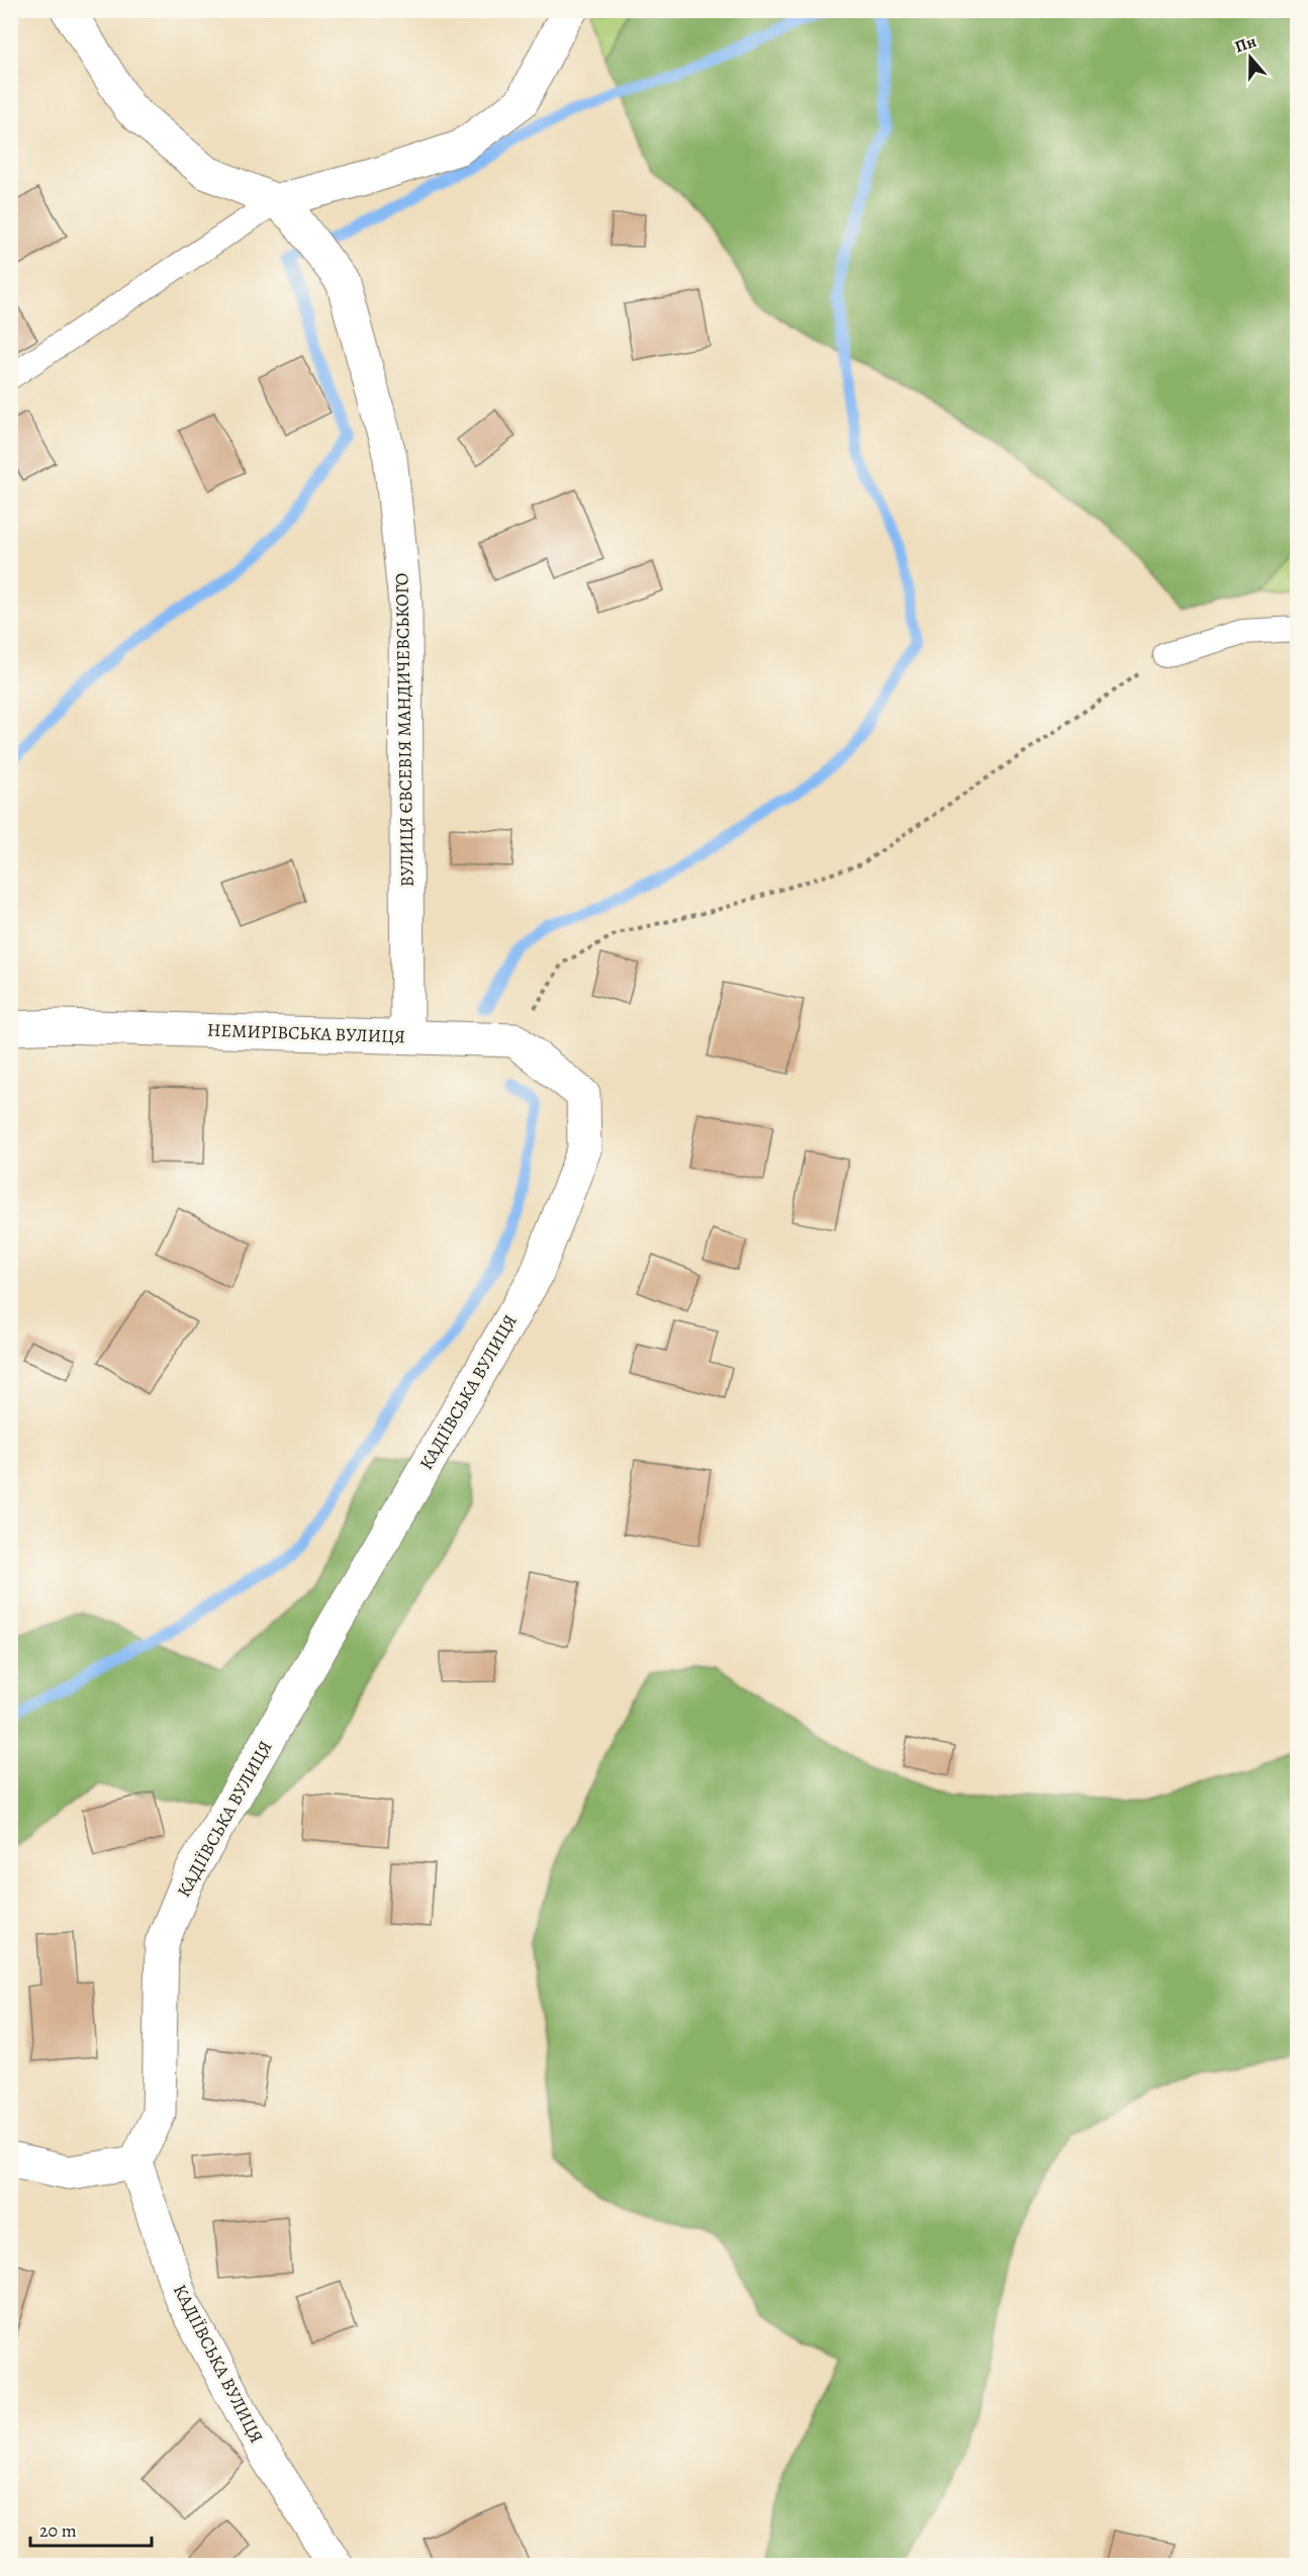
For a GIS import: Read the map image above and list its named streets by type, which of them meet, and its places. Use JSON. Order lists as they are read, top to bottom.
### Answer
{
  "streets": {
    "street": ["ВУЛИЦЯ ЄВСЕВІЯ МАНДИЧЕВСЬКОГО", "НЕМИРІВСЬКА ВУЛИЦЯ", "КАДІЇВСЬКА ВУЛИЦЯ"]
  },
  "crossings": [
    ["ВУЛИЦЯ ЄВСЕВІЯ МАНДИЧЕВСЬКОГО", "НЕМИРІВСЬКА ВУЛИЦЯ"],
    ["НЕМИРІВСЬКА ВУЛИЦЯ", "КАДІЇВСЬКА ВУЛИЦЯ"]
  ],
  "scale_bar": "20 m",
  "north": "top"
}
